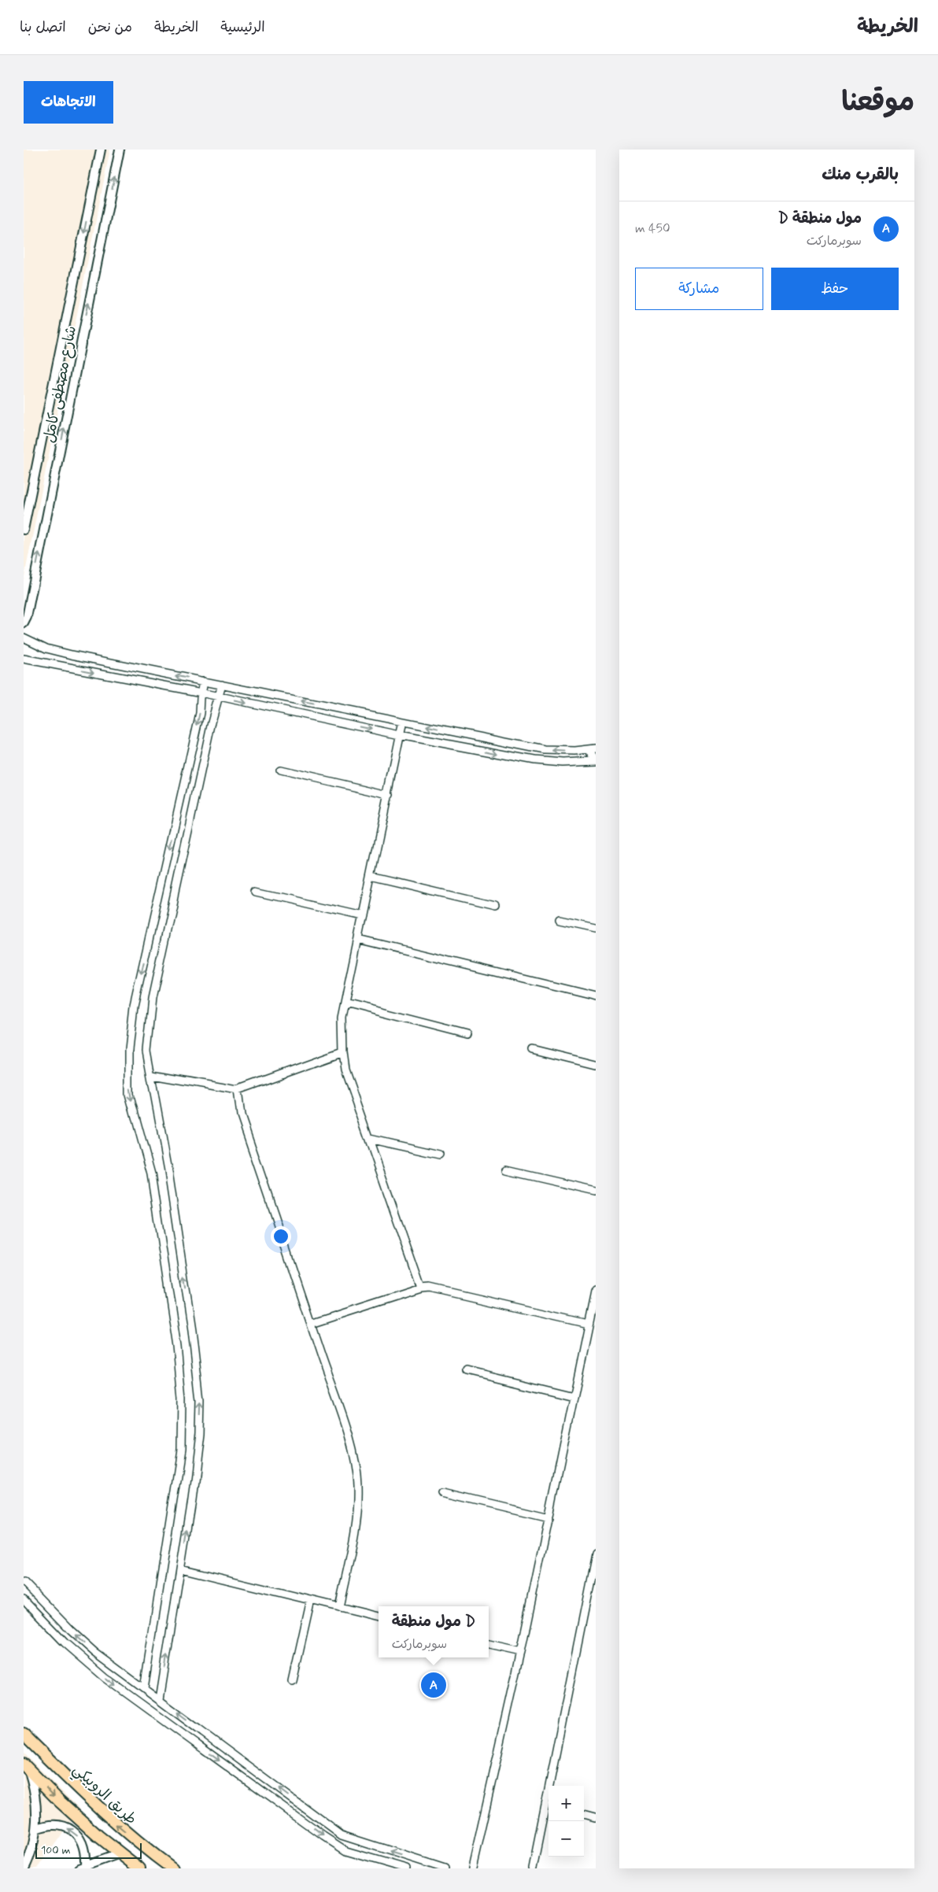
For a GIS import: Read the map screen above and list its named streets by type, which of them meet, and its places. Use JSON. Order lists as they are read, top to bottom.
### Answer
{
  "streets": {
    "main road": ["طريق الروبيكي"],
    "street": ["شارع مصطفى كامل"]
  },
  "scale_bar": "100 m",
  "page": {
    "header": "الخريطة",
    "nav": [
      "الرئيسية",
      "الخريطة",
      "من نحن",
      "اتصل بنا"
    ],
    "title": "موقعنا",
    "buttons": [
      "الاتجاهات",
      ["حفظ", "مشاركة"]
    ],
    "heading": "بالقرب منك",
    "list": [
      {
        "mark": "A",
        "name": "مول منطقة D",
        "note": "سوبرماركت",
        "value": "450 m"
      }
    ],
    "popup": ["مول منطقة D", "سوبرماركت"],
    "pins": "A",
    "map_buttons": ["+", "−"],
    "scale": "100 m"
  }
}
